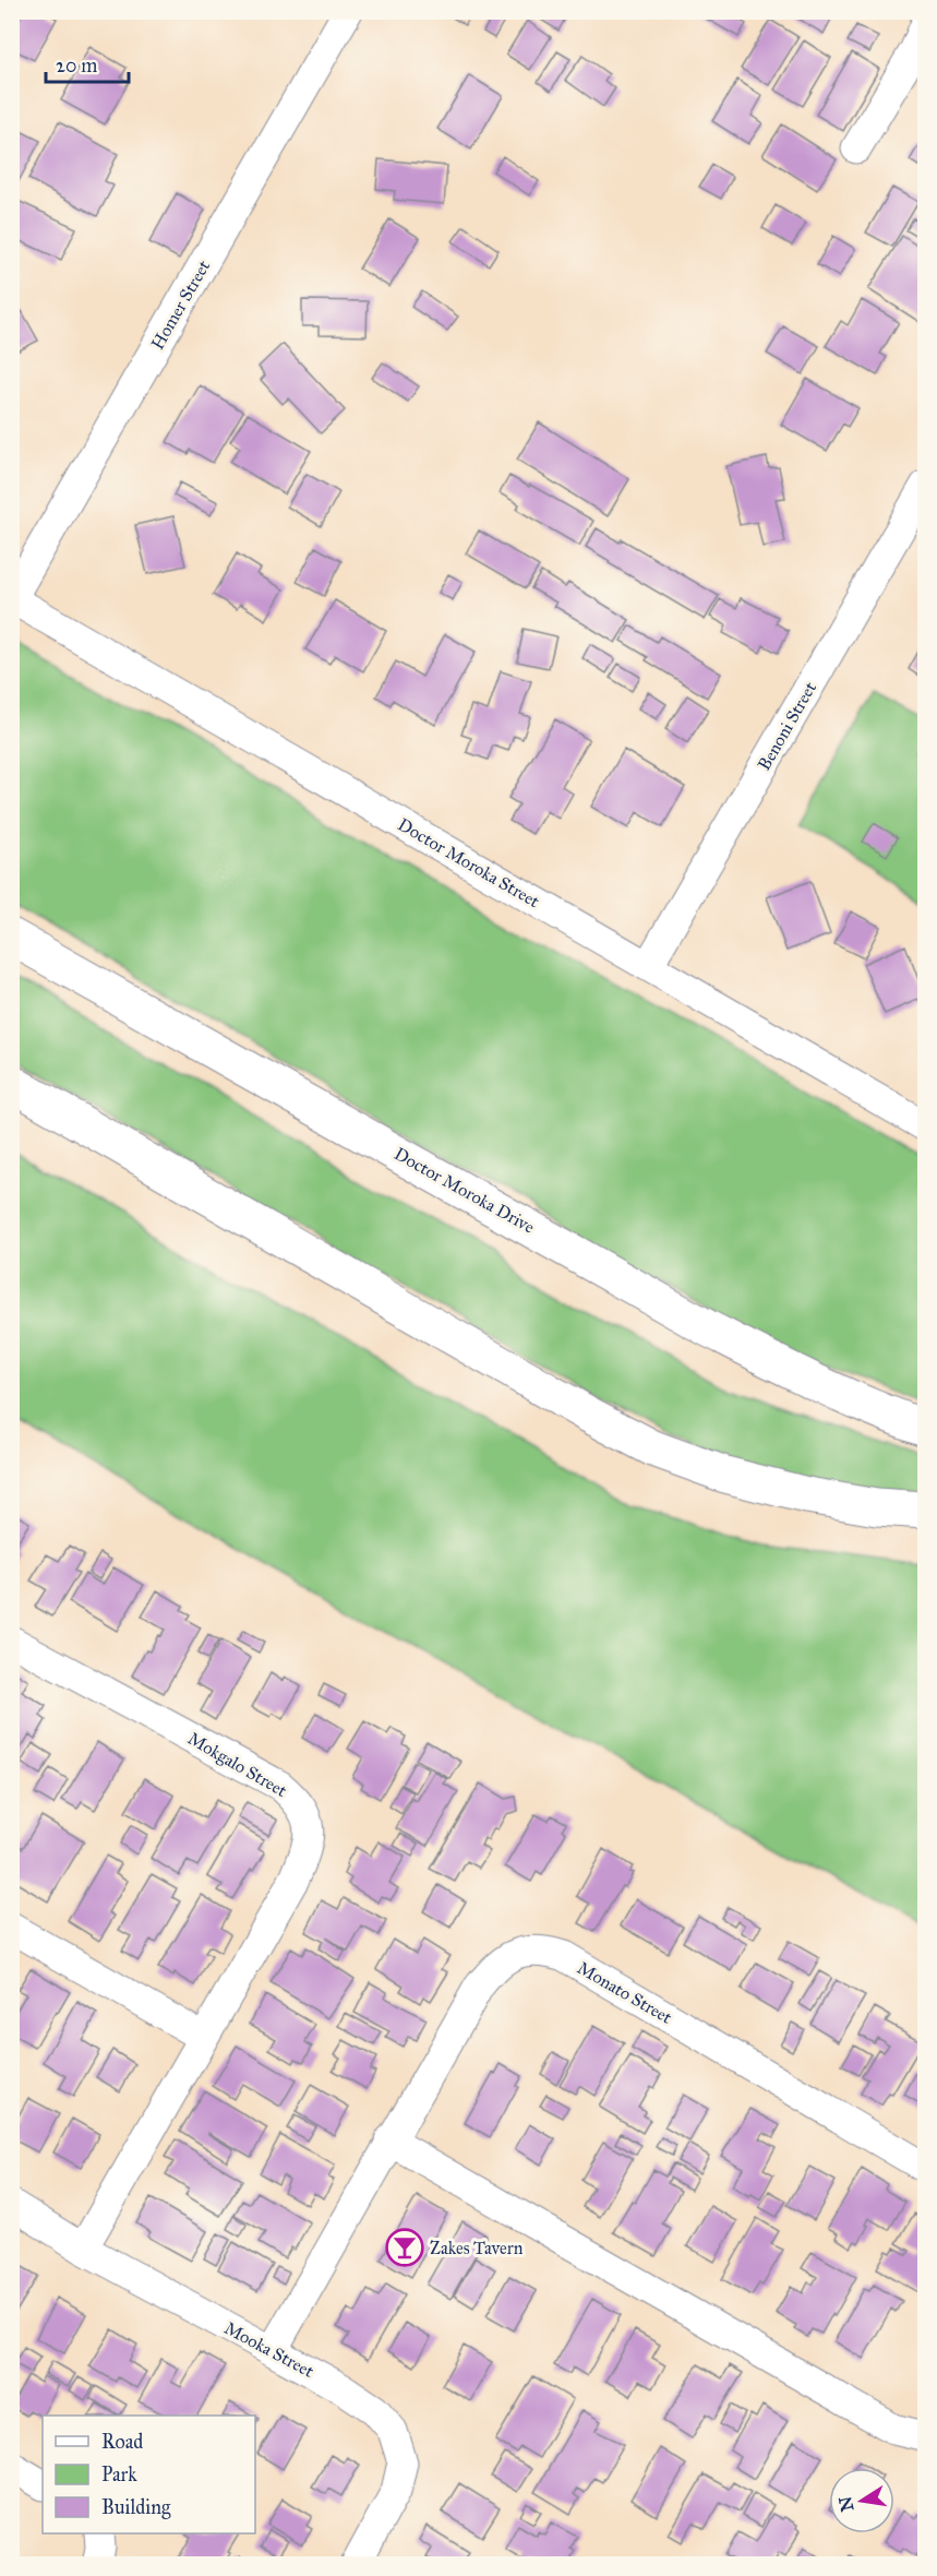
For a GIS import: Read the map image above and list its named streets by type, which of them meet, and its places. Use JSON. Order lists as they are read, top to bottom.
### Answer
{
  "streets": {
    "street": [
      "Homer Street",
      "Benoni Street",
      "Doctor Moroka Street",
      "Doctor Moroka Drive",
      "Mokgalo Street",
      "Monato Street",
      "Mooka Street"
    ]
  },
  "crossings": [
    ["Homer Street", "Doctor Moroka Street"],
    ["Benoni Street", "Doctor Moroka Street"],
    ["Mokgalo Street", "Mooka Street"],
    ["Monato Street", "Mooka Street"]
  ],
  "places": {
    "bar": ["Zakes Tavern"]
  },
  "legend": ["Road", "Park", "Building"],
  "scale_bar": "20 m",
  "north": "left"
}
